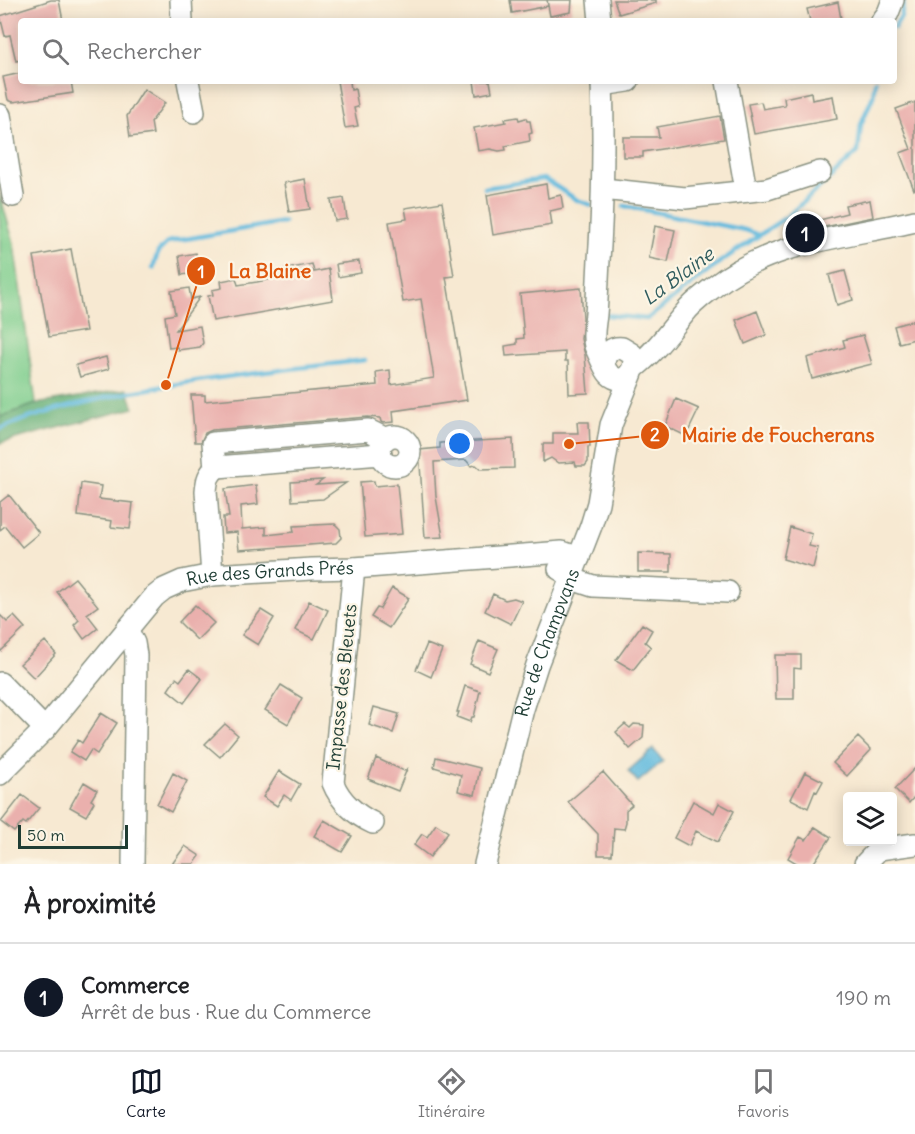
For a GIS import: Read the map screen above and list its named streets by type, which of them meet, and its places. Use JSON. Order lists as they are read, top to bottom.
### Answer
{
  "streets": {
    "street": ["Rue des Grands Prés", "Rue de Champvans", "Impasse des Bleuets"]
  },
  "crossings": [
    ["Rue des Grands Prés", "Rue de Champvans"],
    ["Rue des Grands Prés", "Impasse des Bleuets"]
  ],
  "water": ["La Blaine"],
  "places": ["La Blaine", "Mairie de Foucherans"],
  "scale_bar": "50 m",
  "page": {
    "search": "Rechercher",
    "pins": "1",
    "scale": "50 m",
    "heading": "À proximité",
    "list": [
      {
        "mark": "1",
        "name": "Commerce",
        "note": "Arrêt de bus · Rue du Commerce",
        "value": "190 m"
      }
    ],
    "nav": ["Carte", "Itinéraire", "Favoris"]
  }
}
